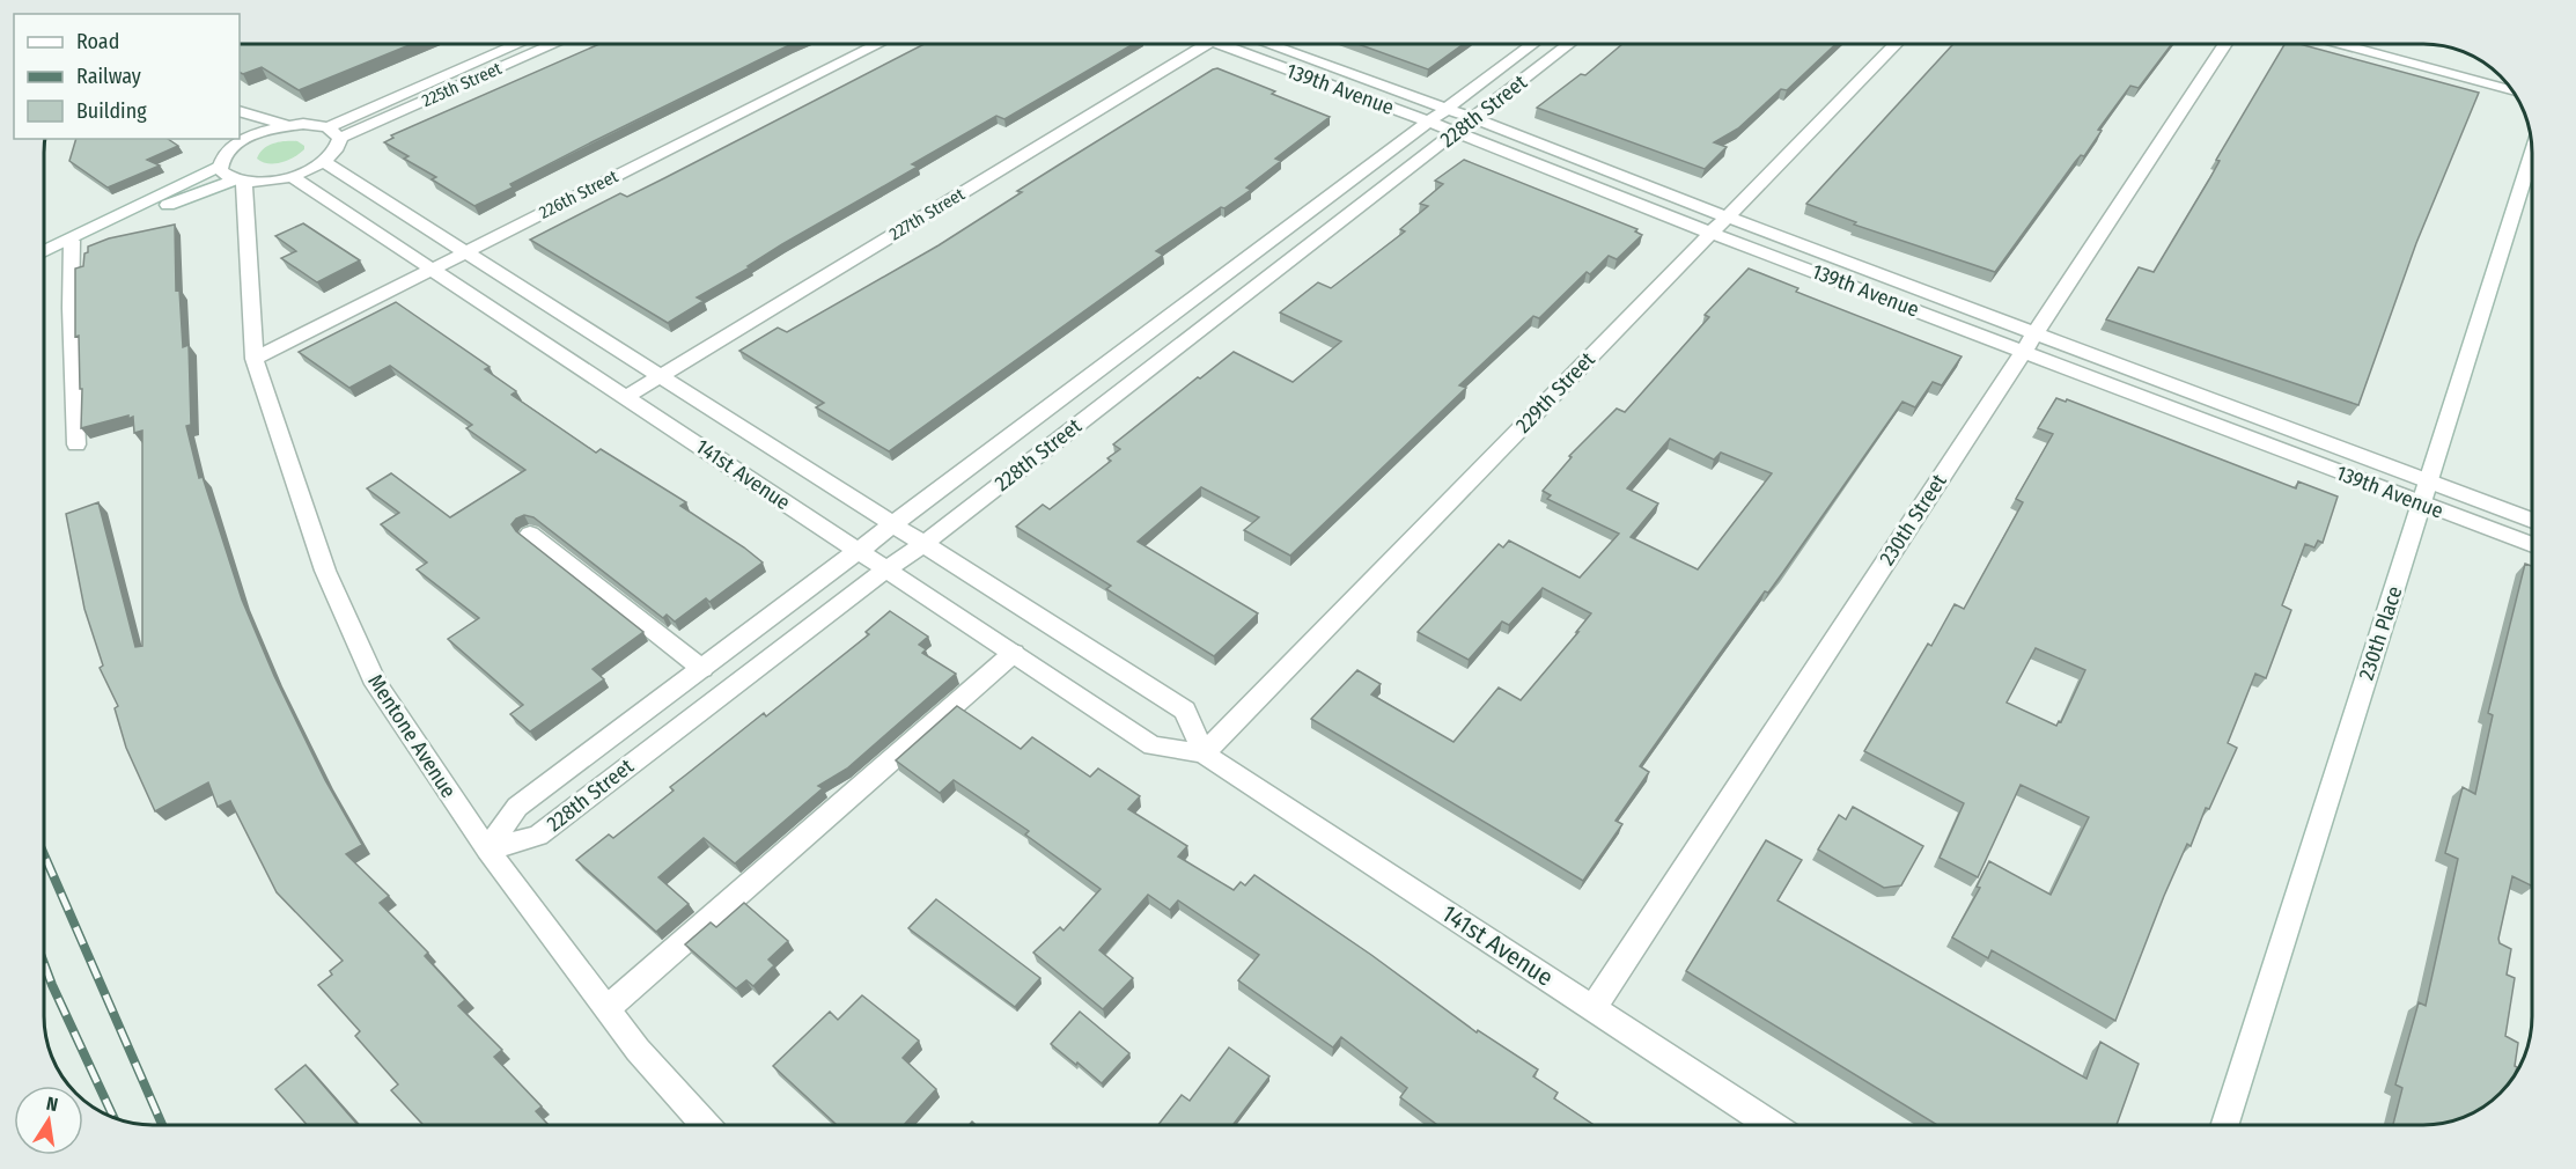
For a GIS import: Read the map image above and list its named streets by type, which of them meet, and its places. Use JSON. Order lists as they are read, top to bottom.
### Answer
{
  "streets": {
    "street": [
      "225th Street",
      "139th Avenue",
      "228th Street",
      "226th Street",
      "227th Street",
      "229th Street",
      "141st Avenue",
      "230th Street",
      "230th Place",
      "Mentone Avenue"
    ]
  },
  "crossings": [
    ["139th Avenue", "228th Street"],
    ["139th Avenue", "229th Street"],
    ["139th Avenue", "230th Street"],
    ["139th Avenue", "230th Place"],
    ["228th Street", "141st Avenue"],
    ["228th Street", "Mentone Avenue"],
    ["226th Street", "141st Avenue"],
    ["226th Street", "Mentone Avenue"],
    ["227th Street", "141st Avenue"],
    ["229th Street", "141st Avenue"],
    ["141st Avenue", "230th Street"]
  ],
  "legend": ["Road", "Railway", "Building"],
  "north": "top"
}
